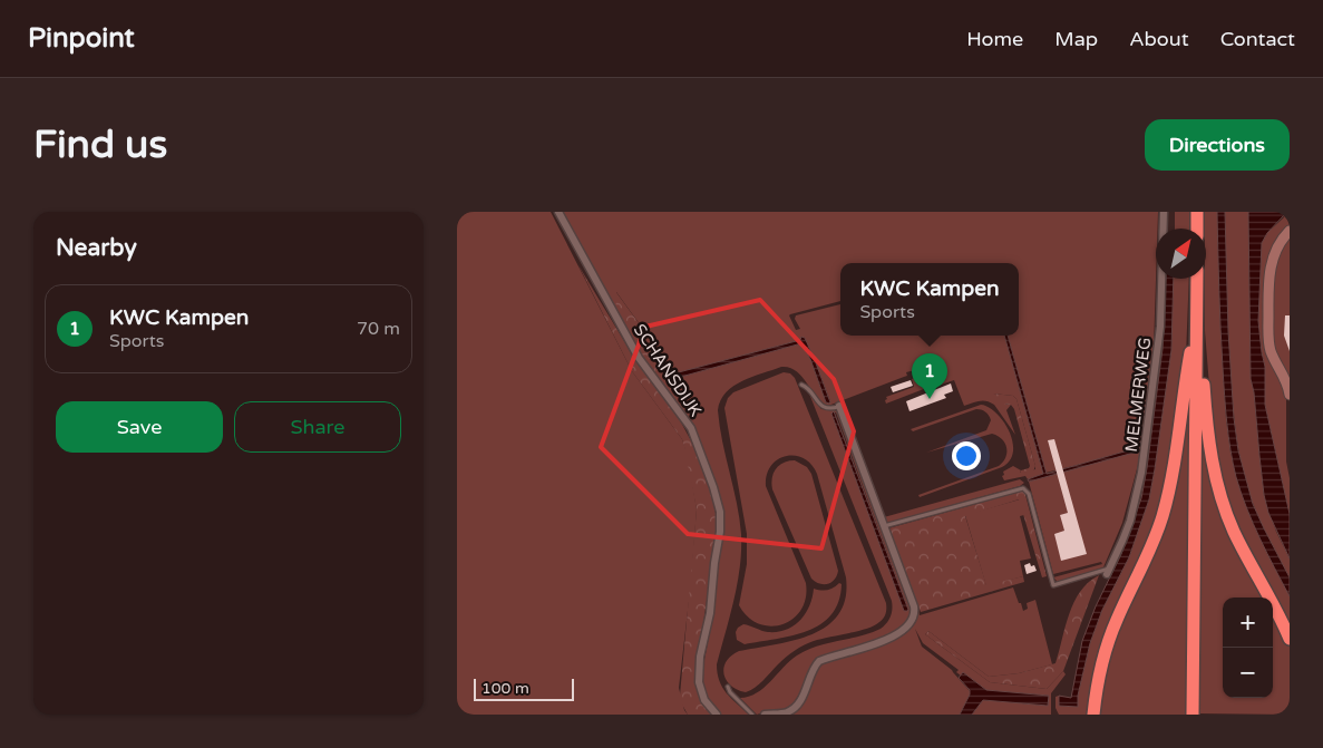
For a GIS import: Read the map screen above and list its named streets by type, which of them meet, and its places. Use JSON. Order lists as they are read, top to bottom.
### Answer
{
  "streets": {
    "street": ["SCHANSDIJK", "MELMERWEG"]
  },
  "scale_bar": "100 m",
  "north": "top right",
  "page": {
    "header": "Pinpoint",
    "nav": [
      "Home",
      "Map",
      "About",
      "Contact"
    ],
    "buttons": [
      "Directions",
      ["Save", "Share"]
    ],
    "title": "Find us",
    "heading": "Nearby",
    "popup": ["KWC Kampen", "Sports"],
    "list": [
      {
        "mark": "1",
        "name": "KWC Kampen",
        "note": "Sports",
        "value": "70 m"
      }
    ],
    "pins": "1",
    "map_buttons": ["+", "−"],
    "scale": "100 m"
  }
}
